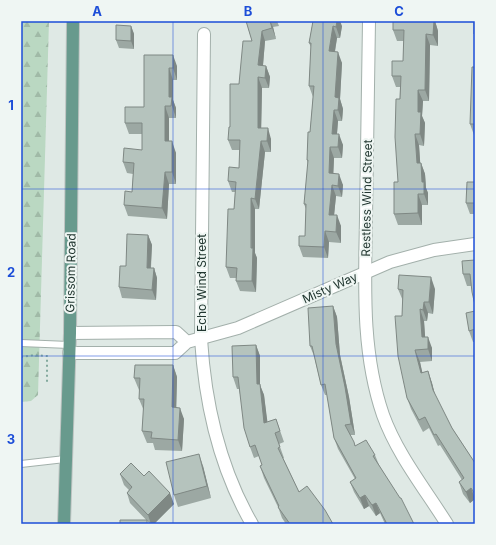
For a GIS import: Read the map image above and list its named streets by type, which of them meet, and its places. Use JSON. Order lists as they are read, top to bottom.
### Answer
{
  "streets": {
    "main road": ["Grissom Road"],
    "street": ["Restless Wind Street", "Echo Wind Street", "Misty Way"]
  },
  "crossings": [
    ["Restless Wind Street", "Misty Way"],
    ["Grissom Road", "Misty Way"],
    ["Echo Wind Street", "Misty Way"]
  ],
  "grid": {
    "columns": ["A", "B", "C"],
    "rows": ["1", "2", "3"]
  }
}
